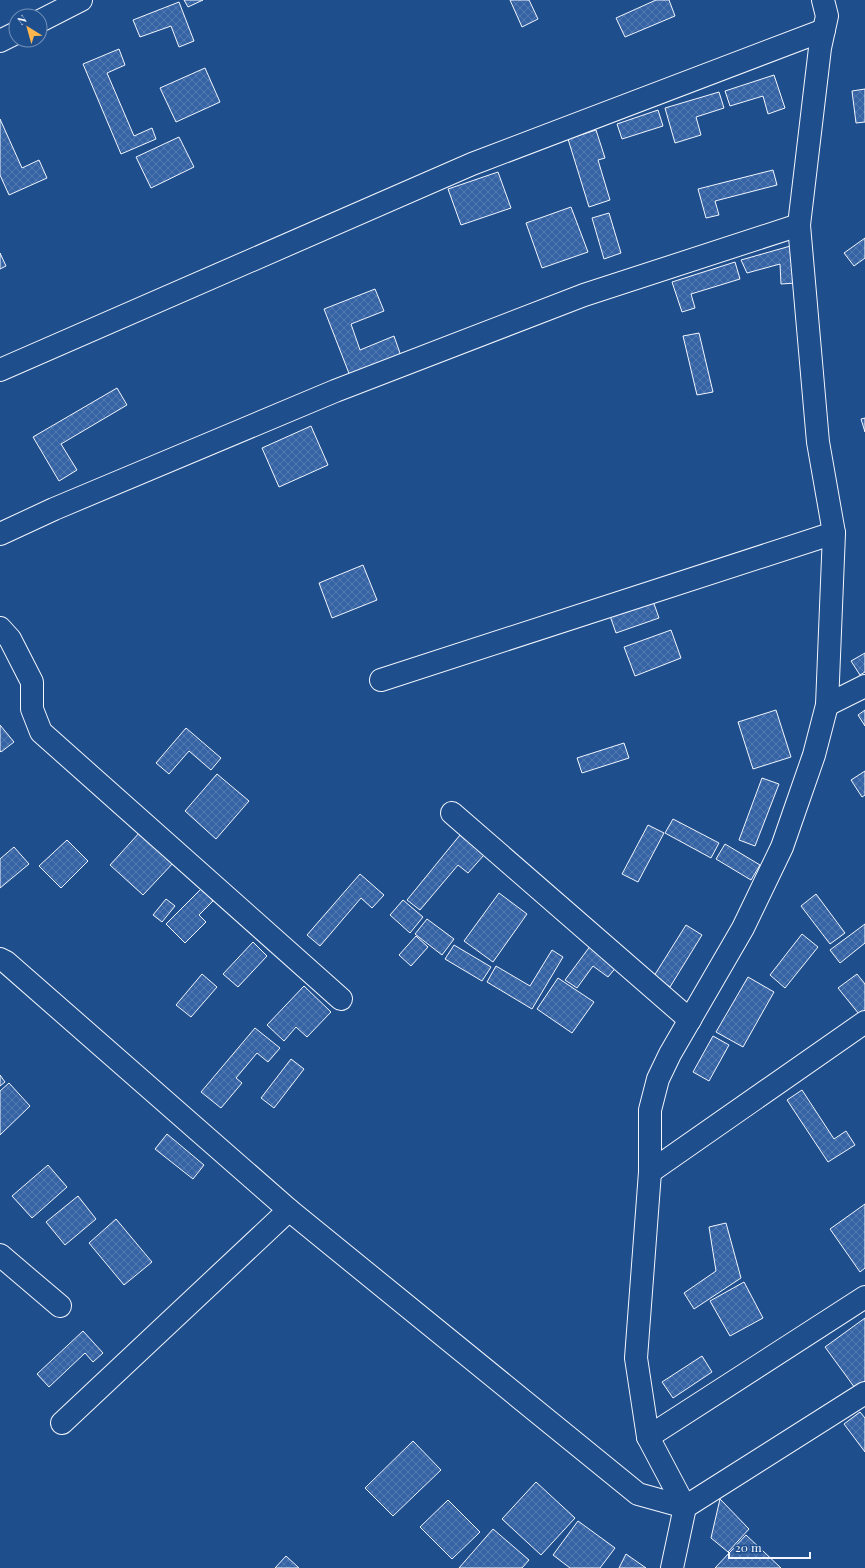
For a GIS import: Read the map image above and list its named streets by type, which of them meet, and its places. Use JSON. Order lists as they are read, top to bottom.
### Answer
{
  "scale_bar": "20 m",
  "north": "top left"
}
